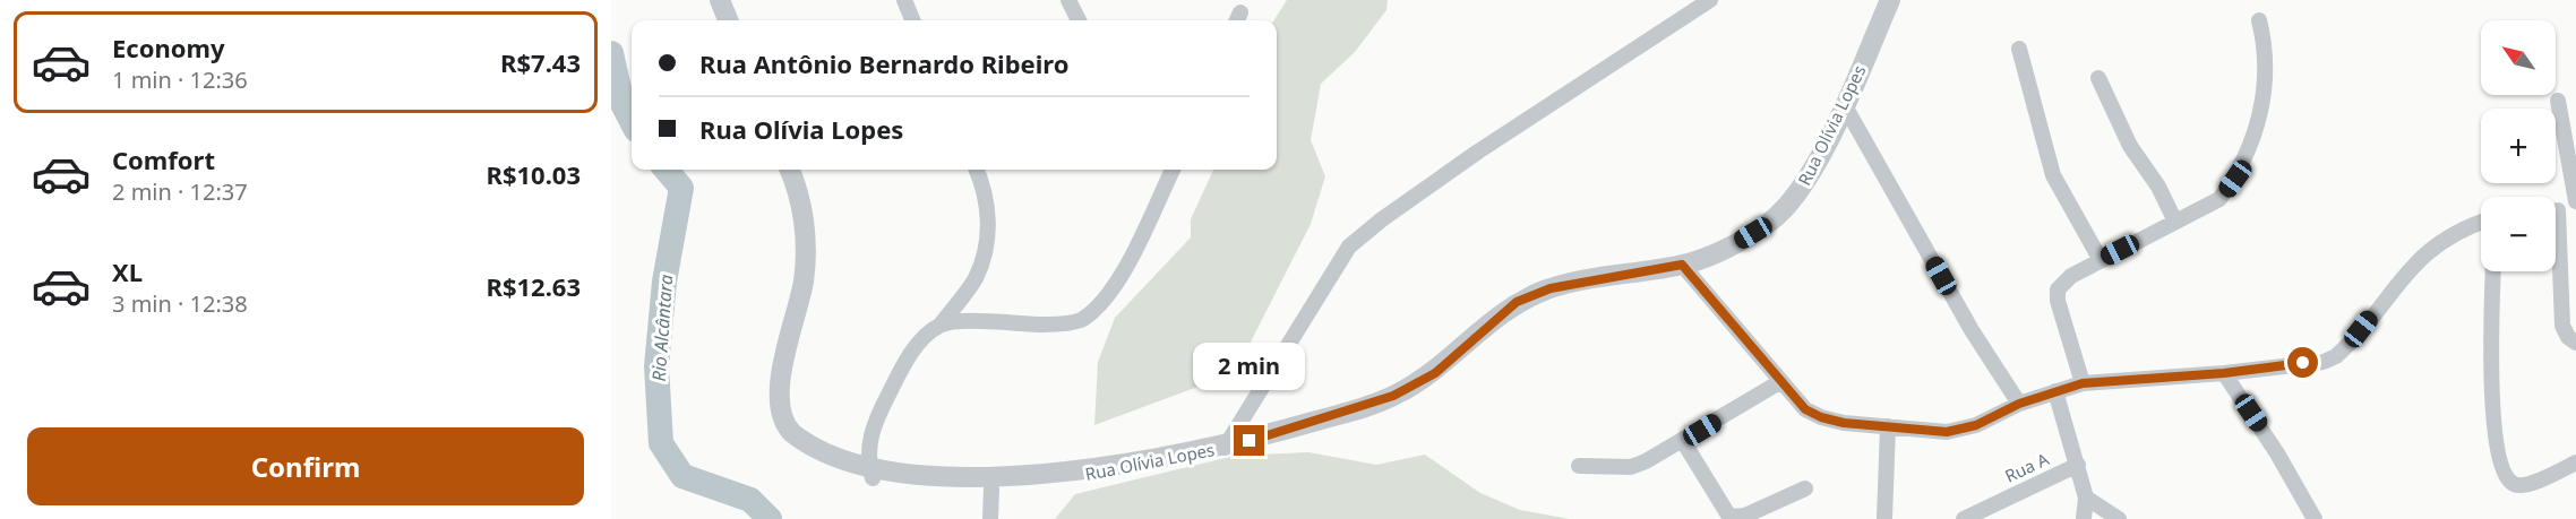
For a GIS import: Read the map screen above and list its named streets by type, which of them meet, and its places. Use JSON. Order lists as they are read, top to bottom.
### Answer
{
  "streets": {
    "street": ["Rua Olívia Lopes", "Rua A"]
  },
  "water": ["Rio Alcântara"],
  "north": "top left",
  "page": {
    "list": [
      {
        "name": "Economy",
        "note": "1 min · 12:36",
        "value": "R$7.43"
      },
      {
        "name": "Comfort",
        "note": "2 min · 12:37",
        "value": "R$10.03"
      },
      {
        "name": "XL",
        "note": "3 min · 12:38",
        "value": "R$12.63"
      }
    ],
    "map_buttons": ["+", "−"],
    "banner": ["Rua Antônio Bernardo Ribeiro", "Rua Olívia Lopes"],
    "bubble": "2 min",
    "buttons": "Confirm"
  }
}
